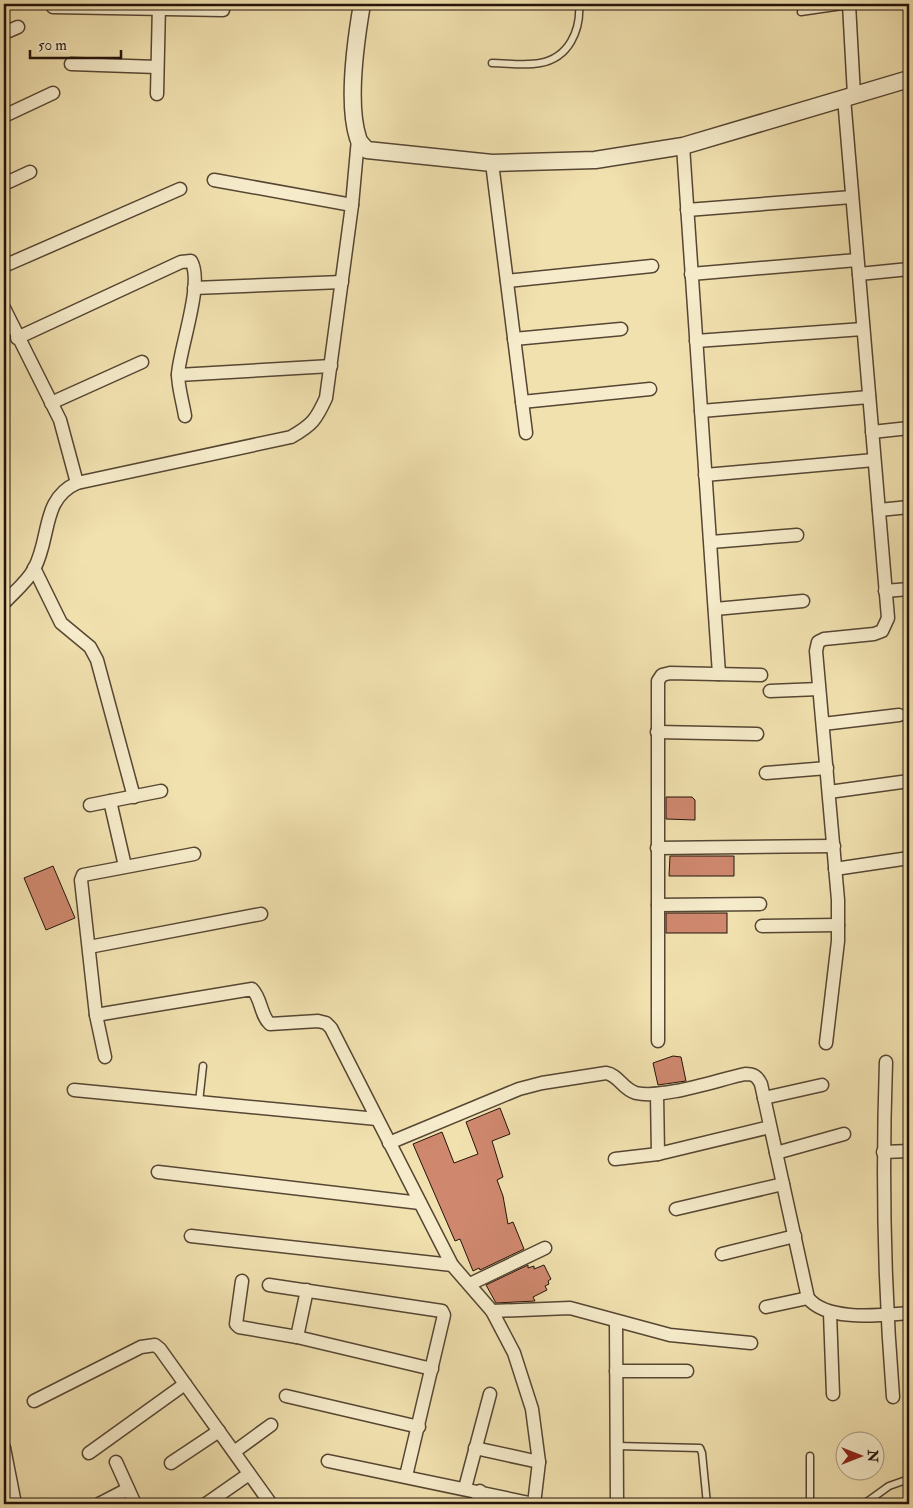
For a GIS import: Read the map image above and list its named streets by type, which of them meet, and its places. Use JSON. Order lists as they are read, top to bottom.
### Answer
{
  "scale_bar": "50 m",
  "north": "right"
}
